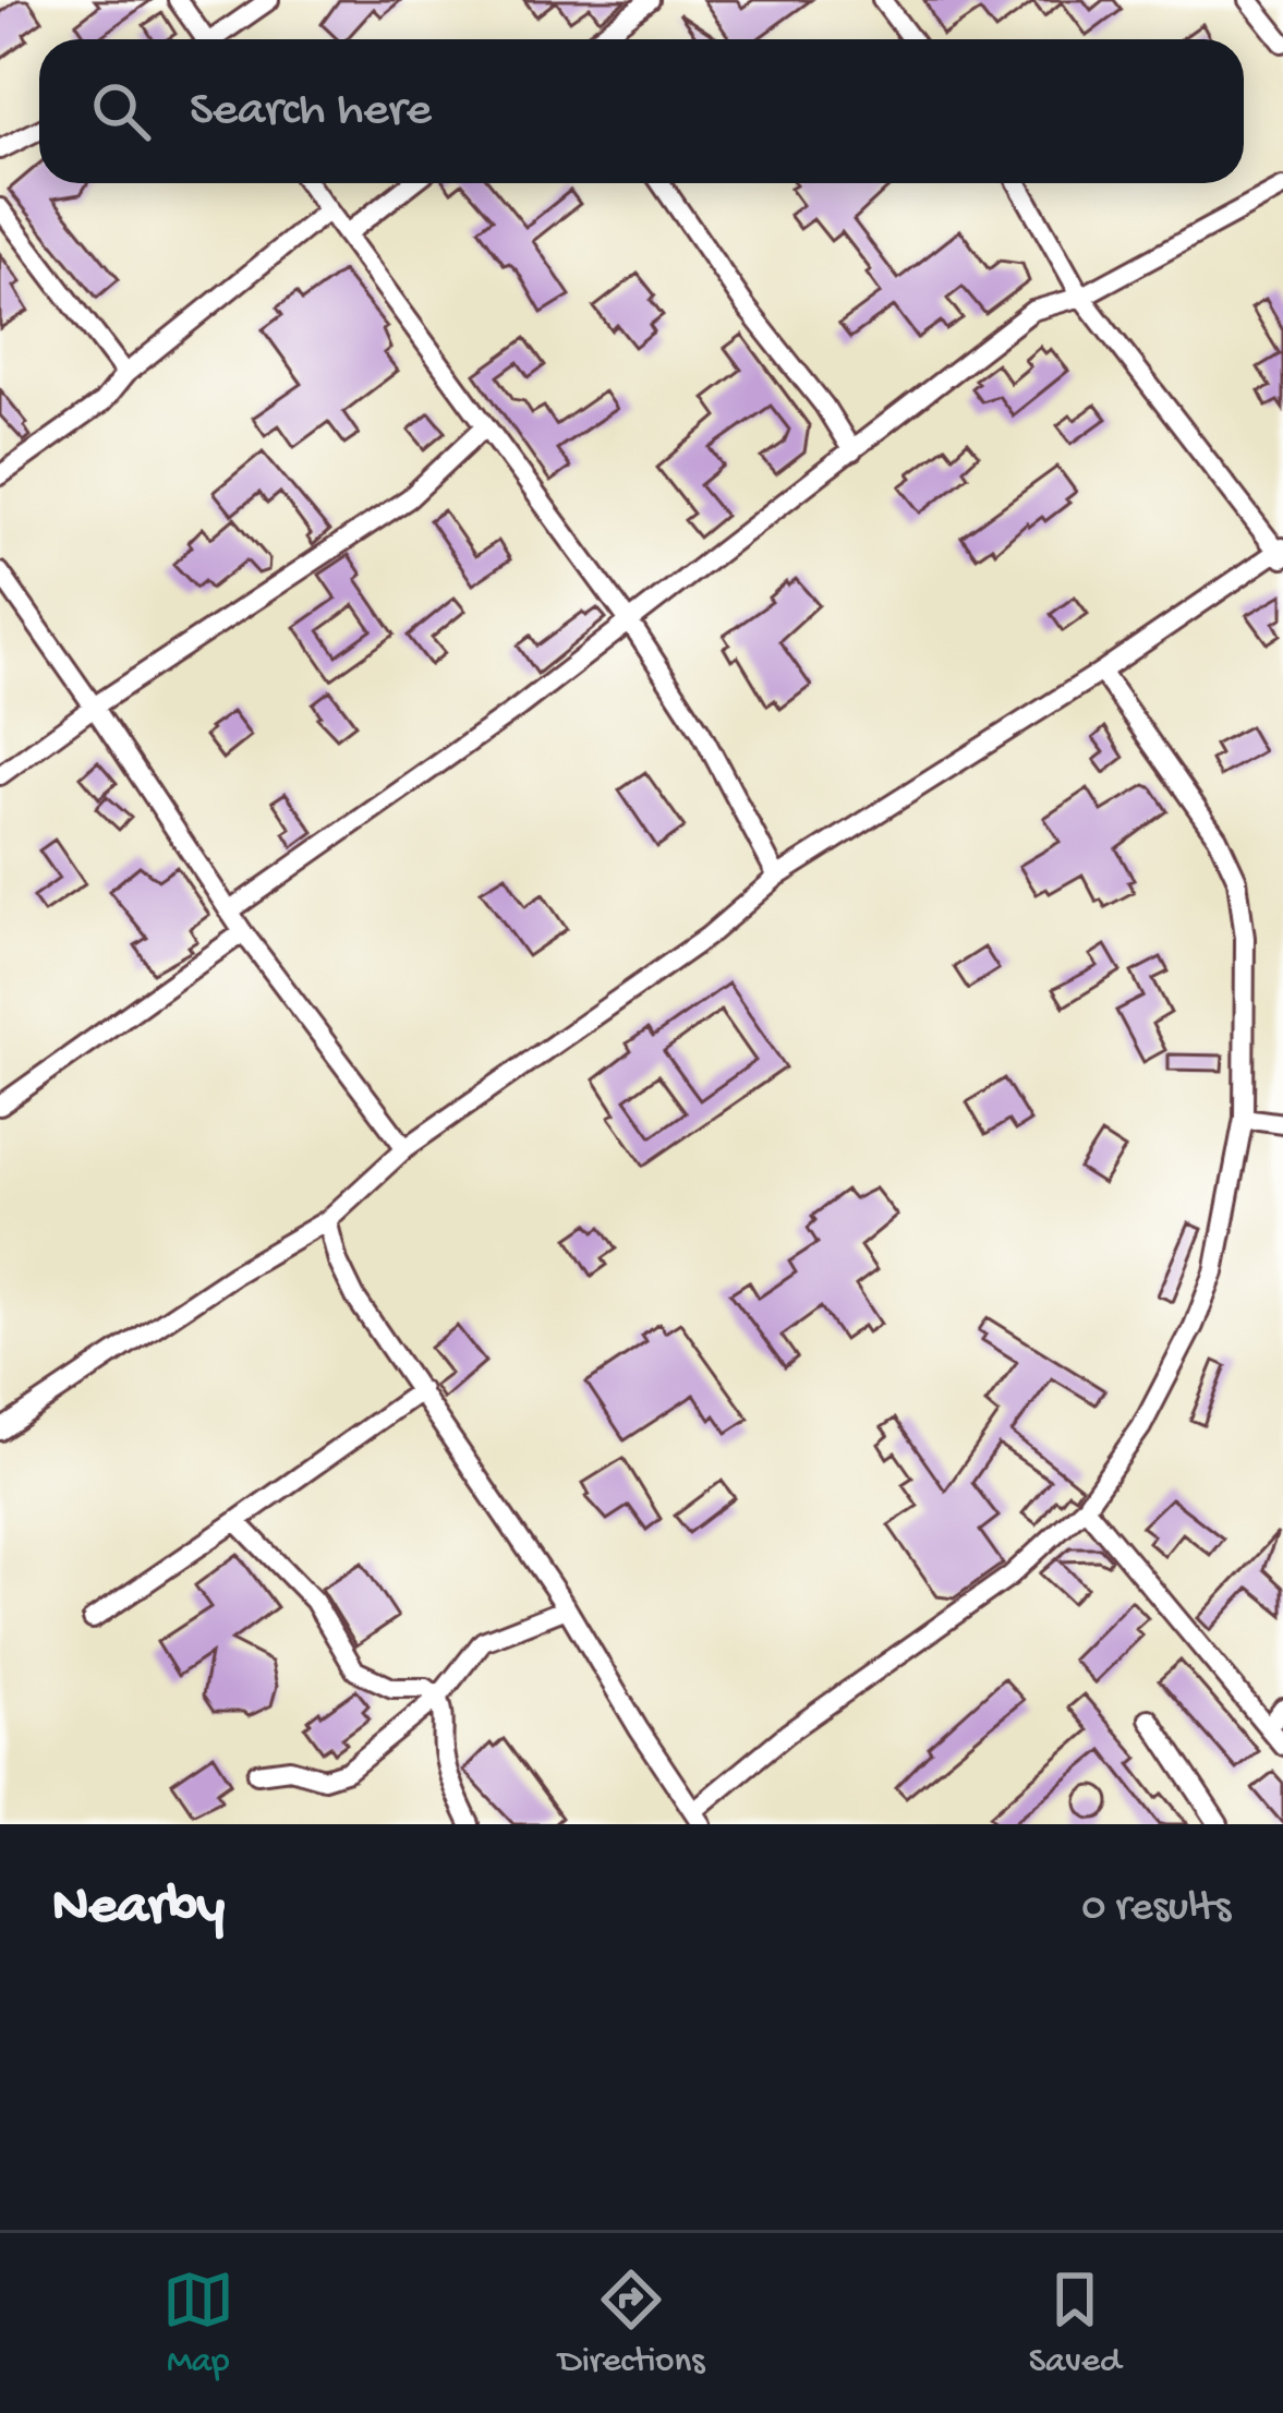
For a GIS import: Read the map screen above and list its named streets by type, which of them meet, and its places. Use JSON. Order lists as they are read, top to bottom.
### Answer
{
  "page": {
    "search": "Search here",
    "heading": ["Nearby", "0 results"],
    "nav": ["Map", "Directions", "Saved"]
  }
}
